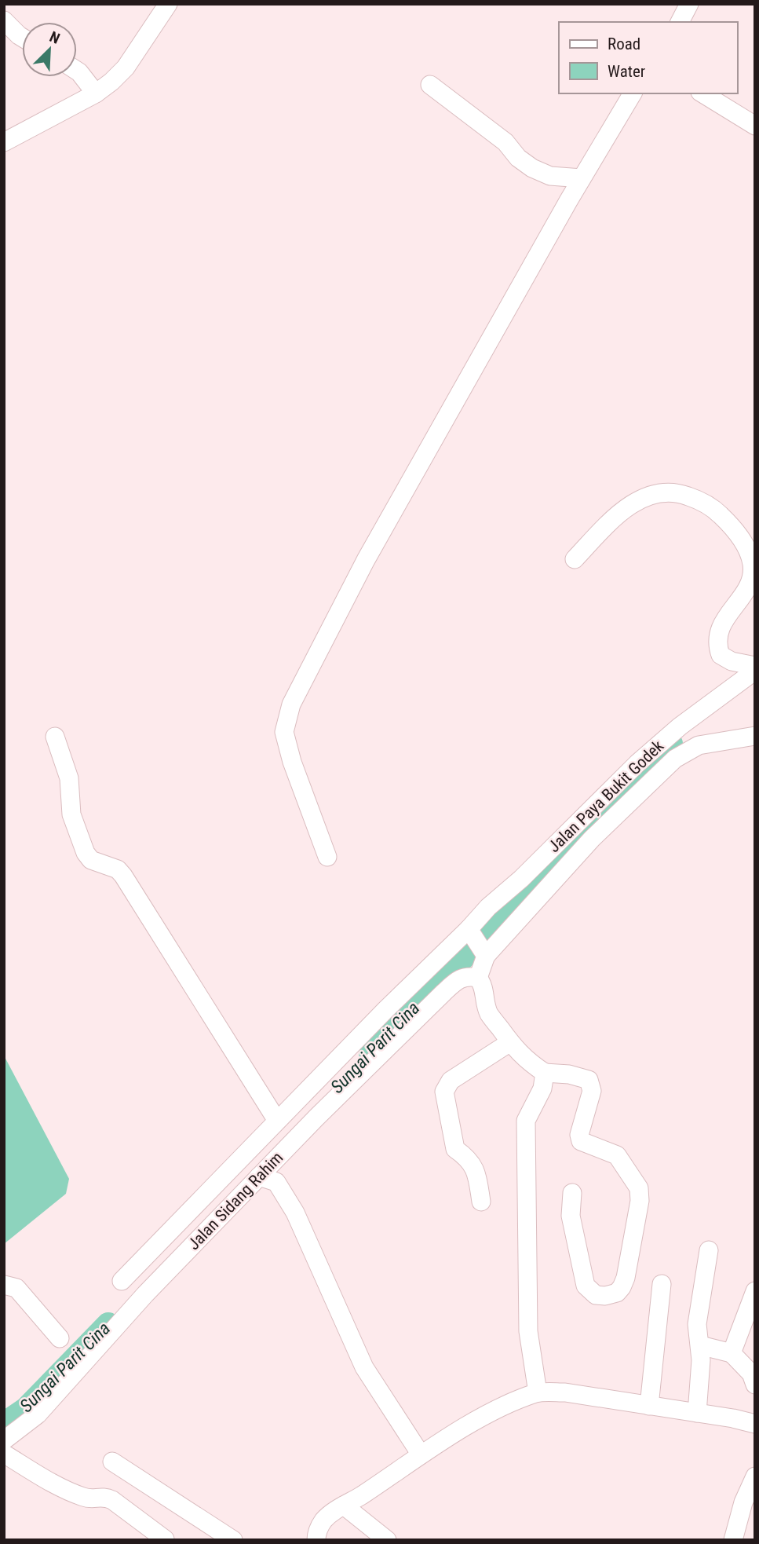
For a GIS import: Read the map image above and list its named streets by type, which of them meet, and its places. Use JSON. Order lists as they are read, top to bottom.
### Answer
{
  "streets": {
    "street": ["Jalan Paya Bukit Godek", "Jalan Sidang Rahim"]
  },
  "water": ["Sungai Parit Cina"],
  "legend": ["Road", "Water"],
  "north": "top right"
}
